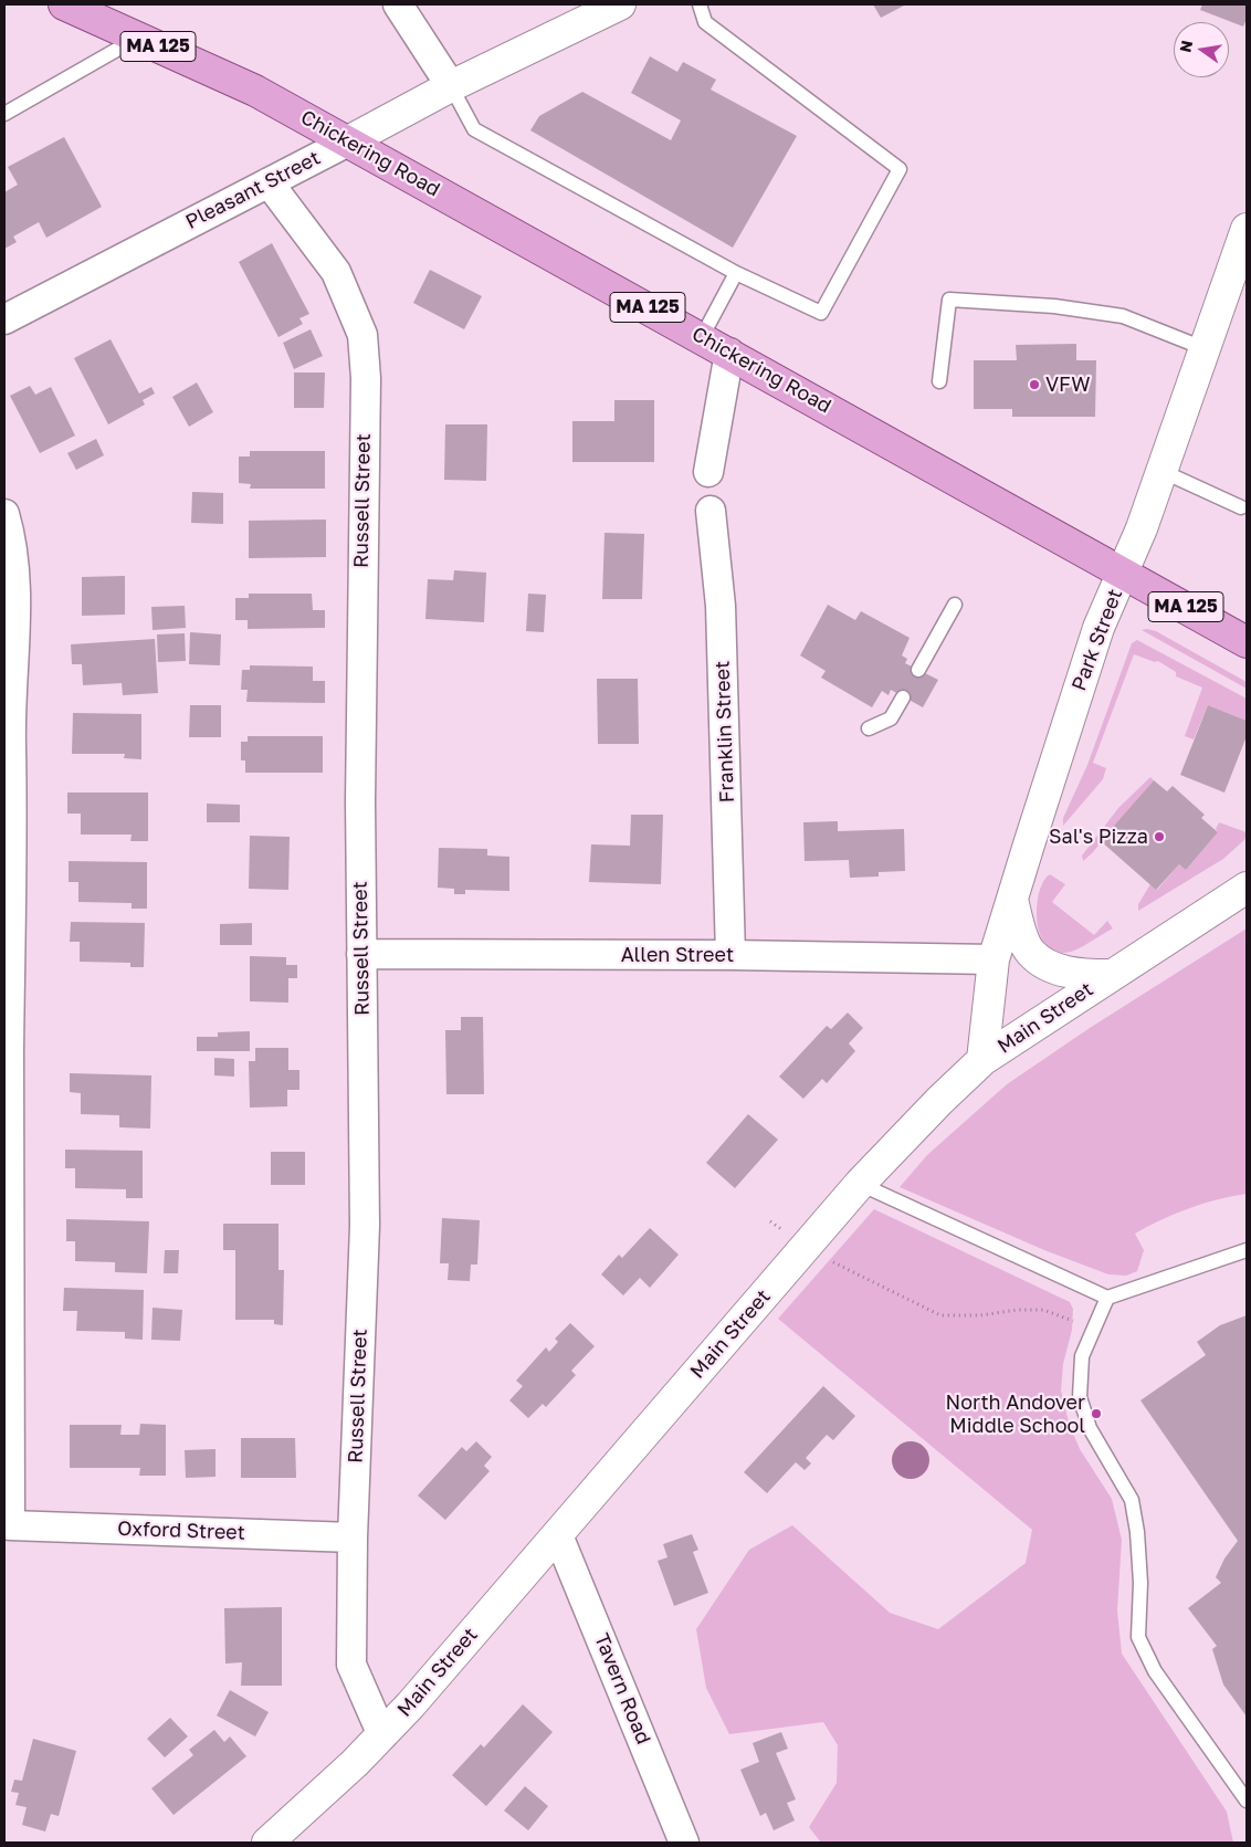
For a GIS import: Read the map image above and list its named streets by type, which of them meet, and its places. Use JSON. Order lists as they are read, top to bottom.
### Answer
{
  "streets": {
    "main road": [
      "MA 125",
      "Chickering Road",
      "Pleasant Street",
      "Park Street",
      "Main Street"
    ],
    "street": [
      "Russell Street",
      "Franklin Street",
      "Allen Street",
      "Oxford Street",
      "Tavern Road"
    ]
  },
  "crossings": [
    ["Chickering Road", "Pleasant Street"],
    ["Chickering Road", "Park Street"],
    ["Pleasant Street", "Russell Street"],
    ["Russell Street", "Allen Street"],
    ["Russell Street", "Main Street"],
    ["Russell Street", "Oxford Street"],
    ["Park Street", "Allen Street"],
    ["Park Street", "Main Street"],
    ["Franklin Street", "Allen Street"],
    ["Main Street", "Tavern Road"]
  ],
  "places": ["VFW", "Sal's Pizza", "North Andover Middle School"],
  "north": "left"
}
